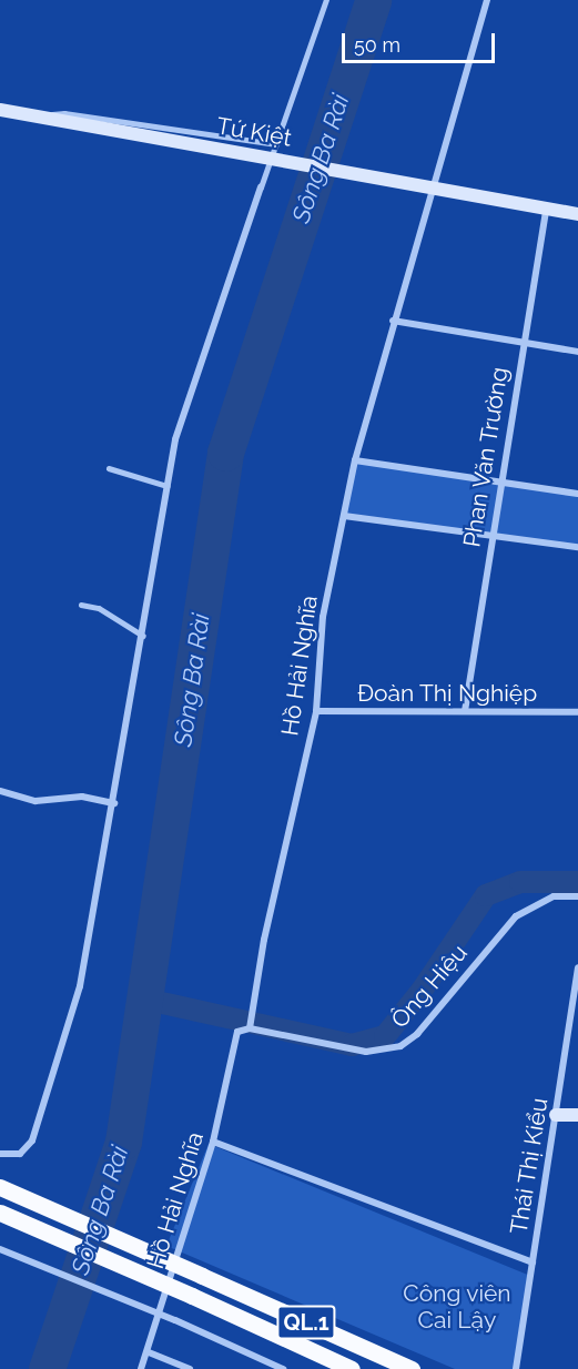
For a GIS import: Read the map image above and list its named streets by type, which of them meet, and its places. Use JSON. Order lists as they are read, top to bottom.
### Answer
{
  "streets": {
    "main road": ["QL.1"],
    "street": [
      "Tứ Kiệt",
      "Phan Văn Trường",
      "Hồ Hải Nghĩa",
      "Đoàn Thị Nghiệp",
      "Ông Hiệu",
      "Thái Thị Kiểu"
    ]
  },
  "crossings": [
    ["Tứ Kiệt", "Phan Văn Trường"],
    ["Tứ Kiệt", "Hồ Hải Nghĩa"],
    ["Phan Văn Trường", "Đoàn Thị Nghiệp"],
    ["Hồ Hải Nghĩa", "Đoàn Thị Nghiệp"],
    ["Hồ Hải Nghĩa", "Ông Hiệu"]
  ],
  "water": ["Sông Ba Rài"],
  "parks": ["Công viên Cai Lậy"],
  "scale_bar": "50 m"
}
